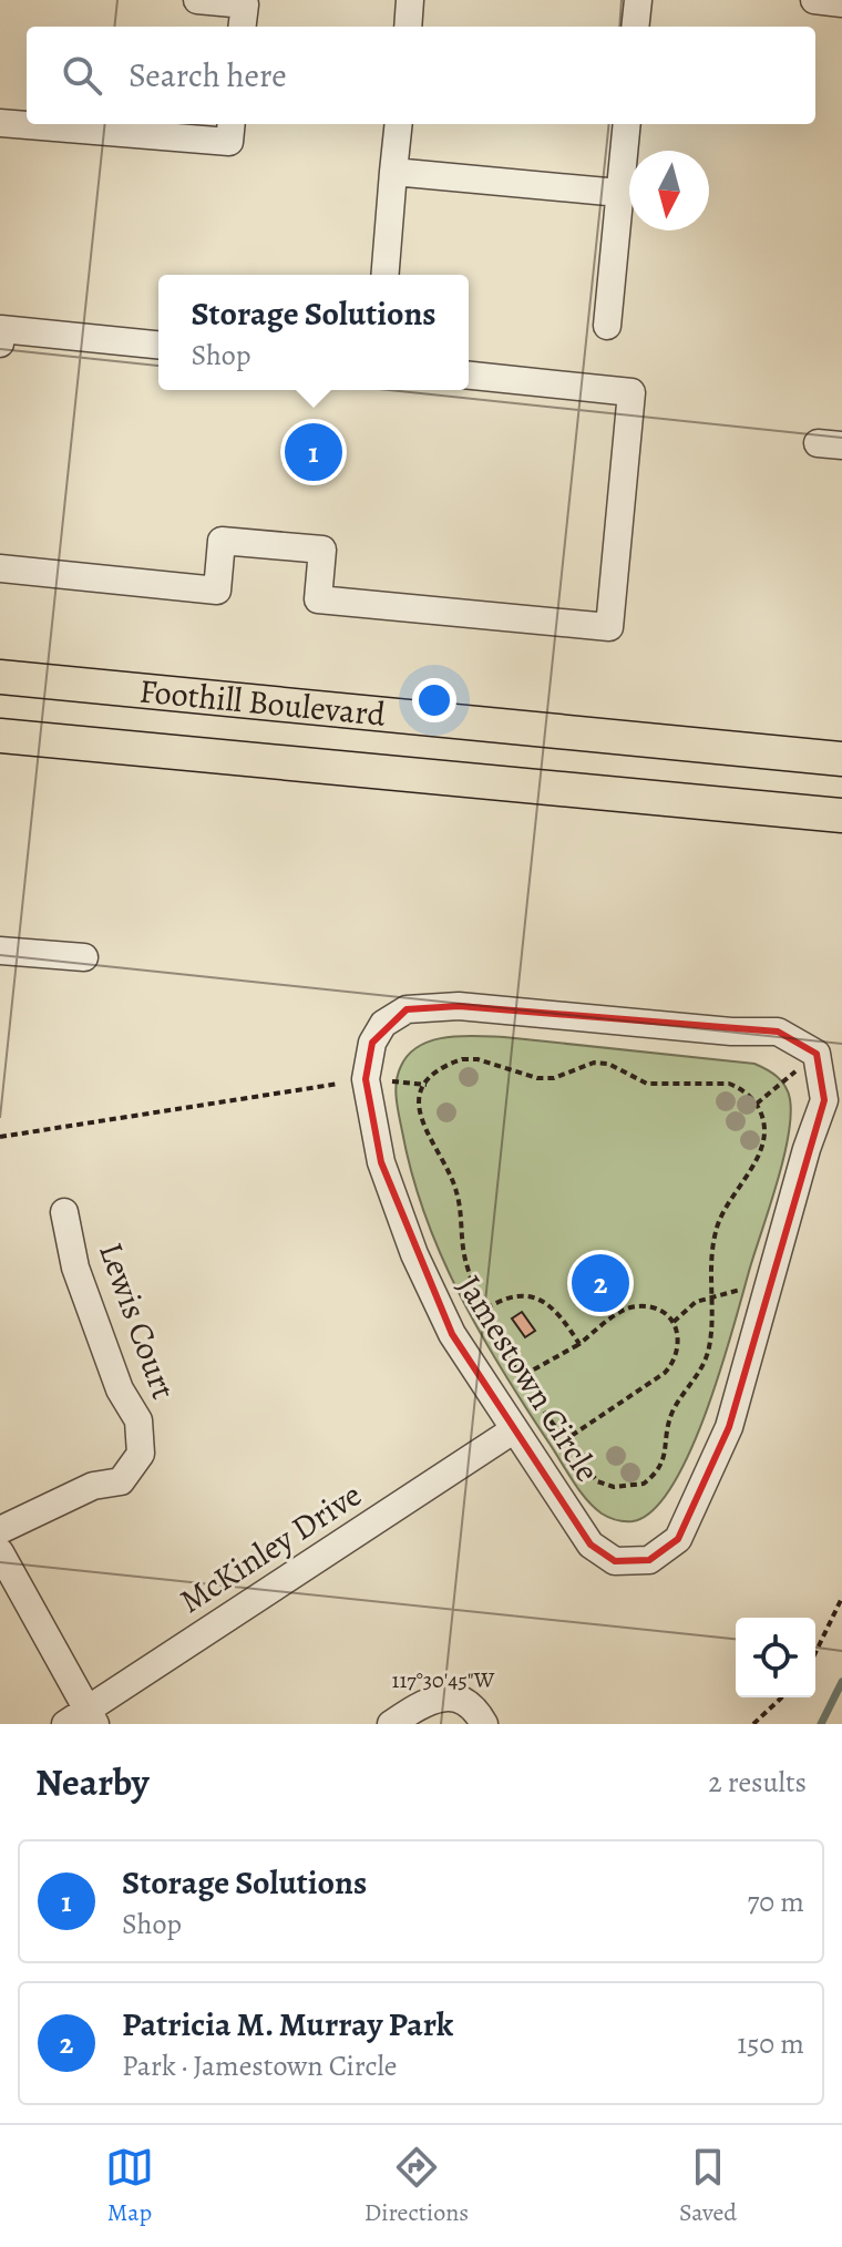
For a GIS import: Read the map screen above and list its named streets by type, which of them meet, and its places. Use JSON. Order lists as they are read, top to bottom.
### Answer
{
  "streets": {
    "main road": ["Foothill Boulevard"],
    "street": ["Lewis Court", "Jamestown Circle", "McKinley Drive"]
  },
  "crossings": [
    ["Jamestown Circle", "McKinley Drive"]
  ],
  "north": "bottom",
  "page": {
    "search": "Search here",
    "popup": ["Storage Solutions", "Shop"],
    "pins": ["1", "2"],
    "heading": ["Nearby", "2 results"],
    "list": [
      {
        "mark": "1",
        "name": "Storage Solutions",
        "note": "Shop",
        "value": "70 m"
      },
      {
        "mark": "2",
        "name": "Patricia M. Murray Park",
        "note": "Park · Jamestown Circle",
        "value": "150 m"
      }
    ],
    "nav": ["Map", "Directions", "Saved"]
  },
  "coordinates": ["117°30'45\"W"]
}
